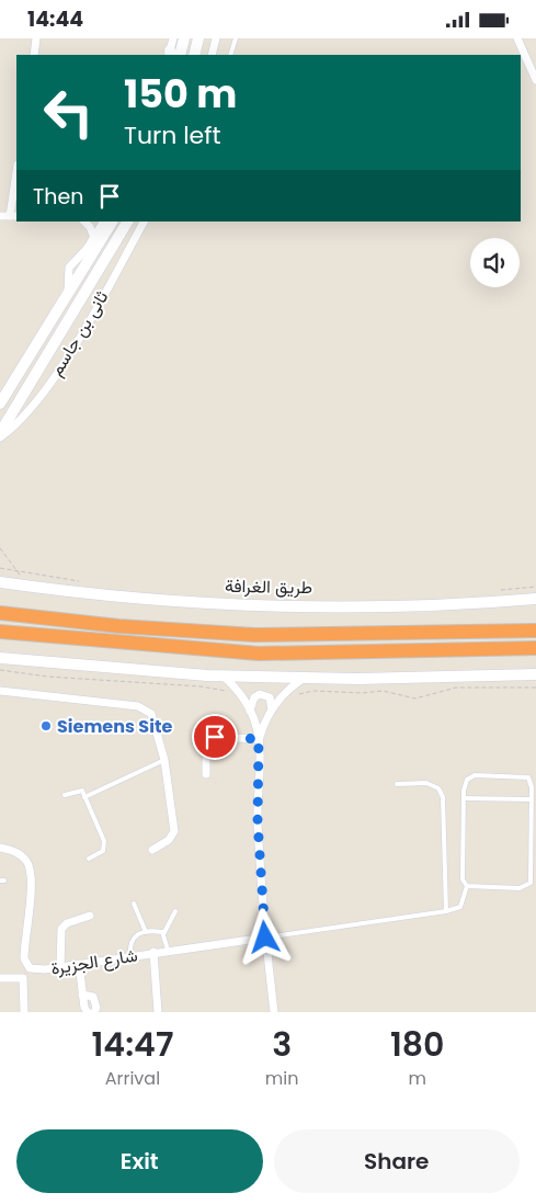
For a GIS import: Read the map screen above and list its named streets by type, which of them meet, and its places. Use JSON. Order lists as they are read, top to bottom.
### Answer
{
  "streets": {
    "main road": ["ثانى بن جاسم", "طريق الغرافة"],
    "street": ["شارع الجزيرة"]
  },
  "places": ["Siemens Site"],
  "page": {
    "status": "14:44",
    "turn": ["150 m", "Turn left"],
    "then": "Then",
    "eta": [
      "14:47",
      "Arrival",
      "3",
      "min",
      "180",
      "m"
    ],
    "buttons": ["Exit", "Share"]
  }
}
